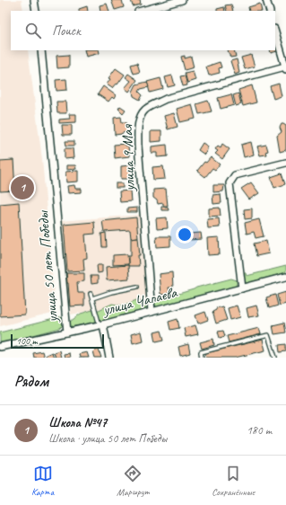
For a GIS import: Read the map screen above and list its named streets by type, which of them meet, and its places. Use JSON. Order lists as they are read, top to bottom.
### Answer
{
  "streets": {
    "street": ["улица 9 Мая", "улица 50 лет Победы", "улица Чапаева"]
  },
  "crossings": [
    ["улица 9 Мая", "улица Чапаева"],
    ["улица 50 лет Победы", "улица Чапаева"]
  ],
  "scale_bar": "100 m",
  "page": {
    "search": "Поиск",
    "pins": "1",
    "scale": "100 m",
    "heading": "Рядом",
    "list": [
      {
        "mark": "1",
        "name": "Школа №47",
        "note": "Школа · улица 50 лет Победы",
        "value": "180 m"
      }
    ],
    "nav": ["Карта", "Маршрут", "Сохранённые"]
  }
}
